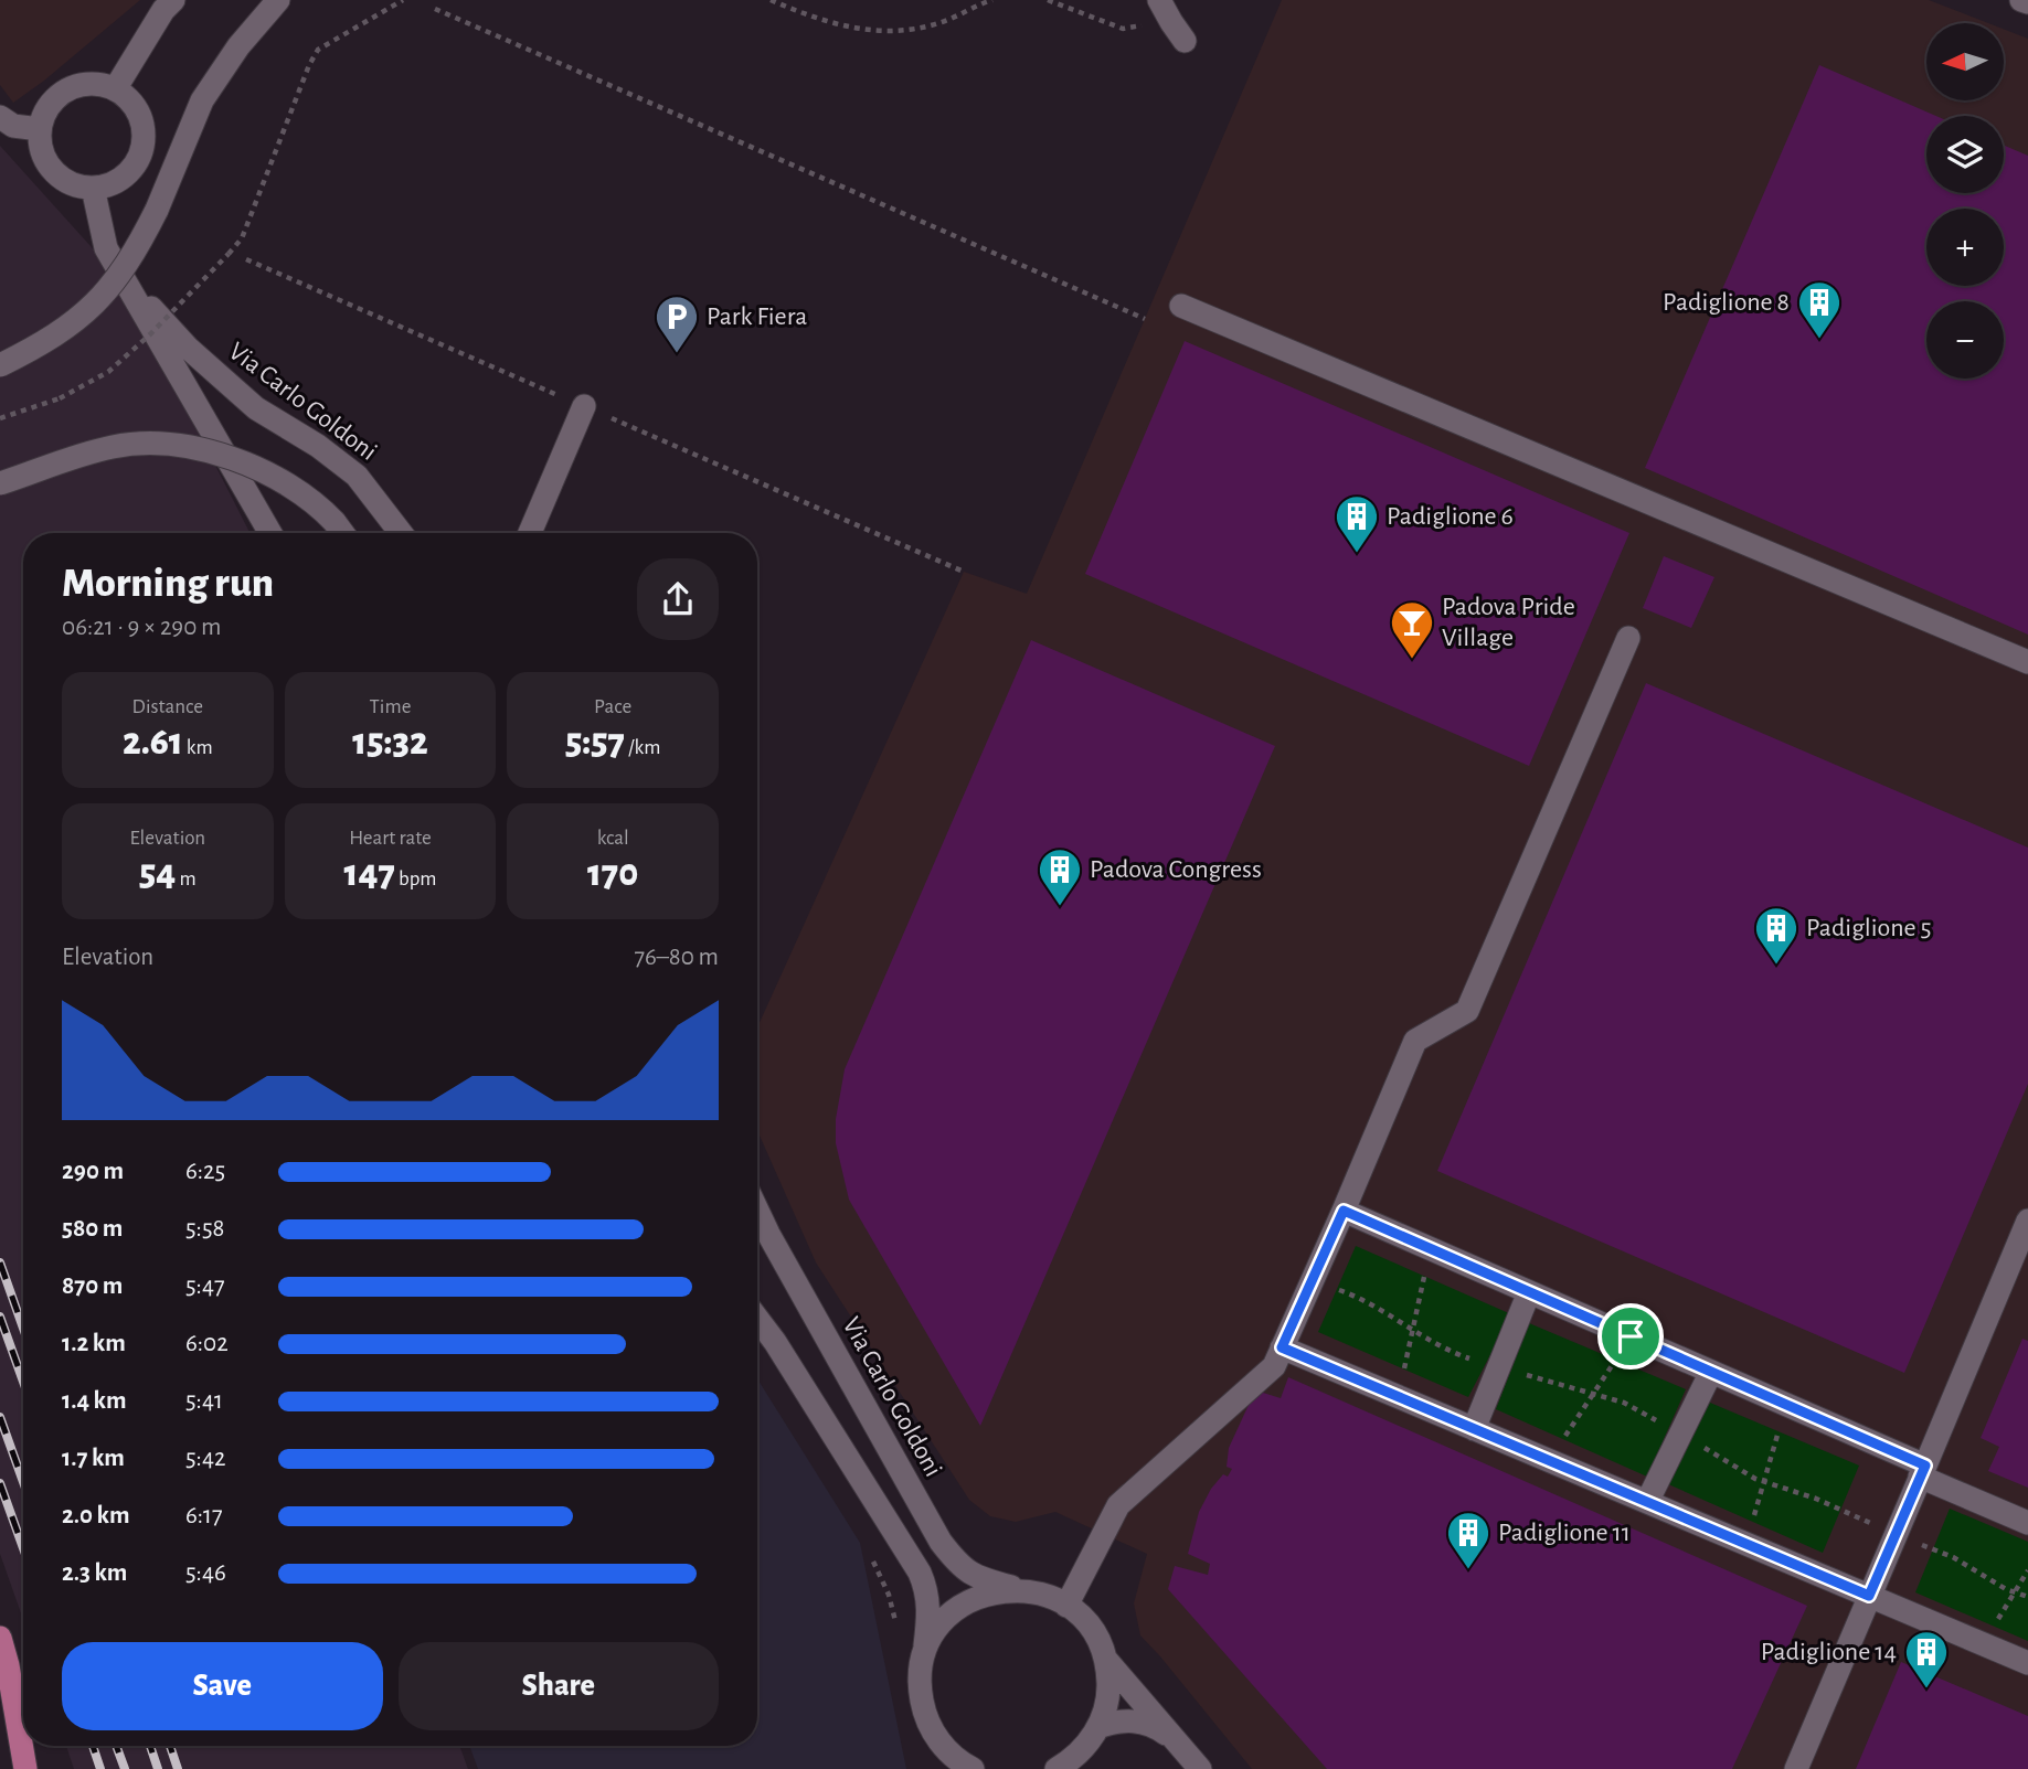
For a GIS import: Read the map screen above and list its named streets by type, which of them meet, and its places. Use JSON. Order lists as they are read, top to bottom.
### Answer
{
  "streets": {
    "street": ["Via Carlo Goldoni"]
  },
  "places": {
    "building": [
      "Padiglione 8",
      "Padiglione 6",
      "Padova Congress",
      "Padiglione 5",
      "Padiglione 11",
      "Padiglione 14"
    ],
    "parking": ["Park Fiera"],
    "bar": ["Padova Pride Village"]
  },
  "north": "left",
  "page": {
    "map_buttons": ["+", "−"],
    "heading": ["Morning run", "06:21 · 9 × 290 m"],
    "stats": [
      ["Distance", "2.61 km"],
      ["Time", "15:32"],
      ["Pace", "5:57 /km"],
      ["Elevation", "54 m"],
      ["Heart rate", "147 bpm"],
      ["kcal", "170"]
    ],
    "chart": ["Elevation", "76–80 m"],
    "list": [
      {
        "name": "290 m",
        "note": "6:25"
      },
      {
        "name": "580 m",
        "note": "5:58"
      },
      {
        "name": "870 m",
        "note": "5:47"
      },
      {
        "name": "1.2 km",
        "note": "6:02"
      },
      {
        "name": "1.4 km",
        "note": "5:41"
      },
      {
        "name": "1.7 km",
        "note": "5:42"
      },
      {
        "name": "2.0 km",
        "note": "6:17"
      },
      {
        "name": "2.3 km",
        "note": "5:46"
      }
    ],
    "buttons": ["Save", "Share"]
  }
}
